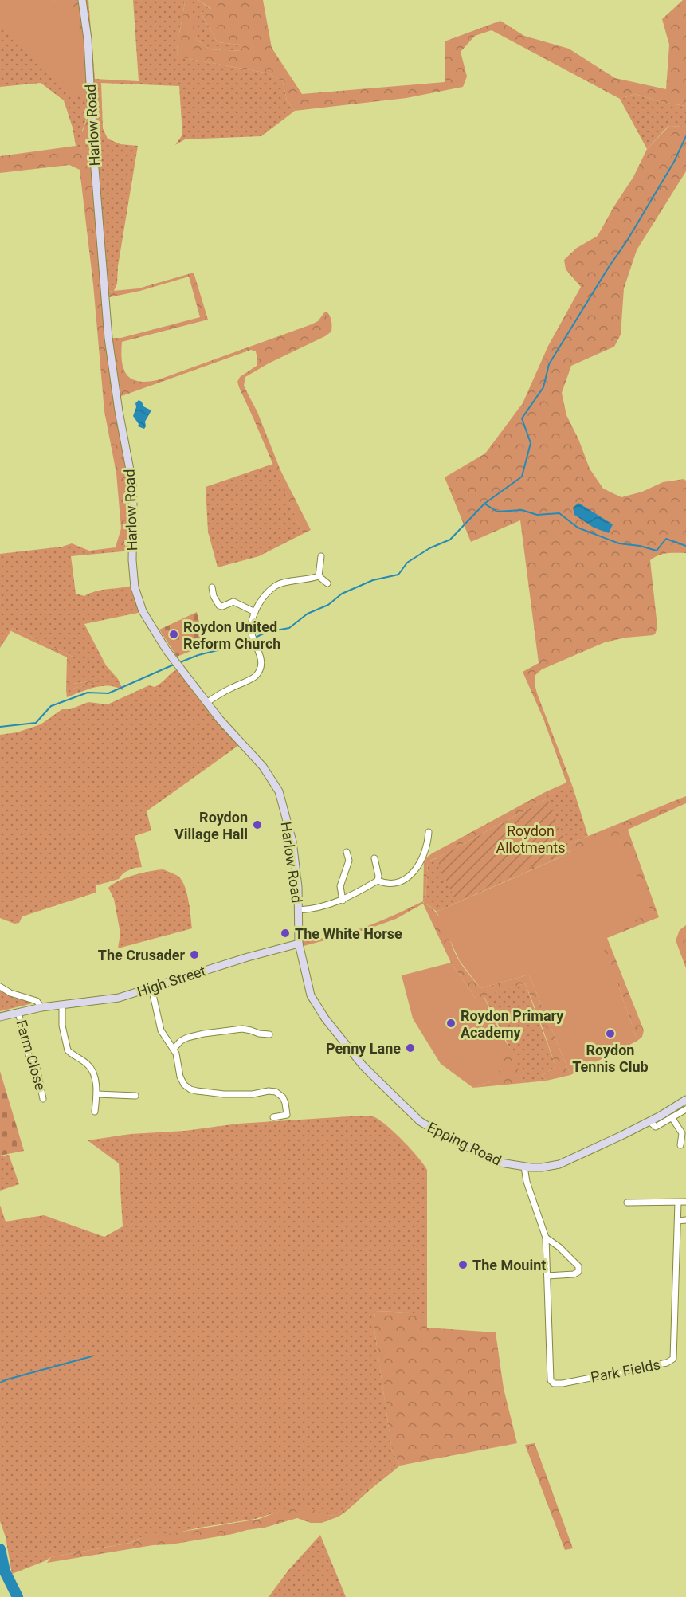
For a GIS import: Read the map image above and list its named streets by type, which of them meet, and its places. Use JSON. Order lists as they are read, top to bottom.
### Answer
{
  "streets": {
    "street": [
      "Harlow Road",
      "High Street",
      "Farm Close",
      "Epping Road",
      "Park Fields"
    ]
  },
  "crossings": [
    ["Harlow Road", "High Street"],
    ["Harlow Road", "Epping Road"],
    ["High Street", "Farm Close"],
    ["High Street", "Epping Road"]
  ],
  "parks": ["Roydon Allotments"],
  "places": [
    "Roydon United Reform Church",
    "Roydon Village Hall",
    "The White Horse",
    "The Crusader",
    "Roydon Primary Academy",
    "Roydon Tennis Club",
    "Penny Lane",
    "The Mouint"
  ]
}
